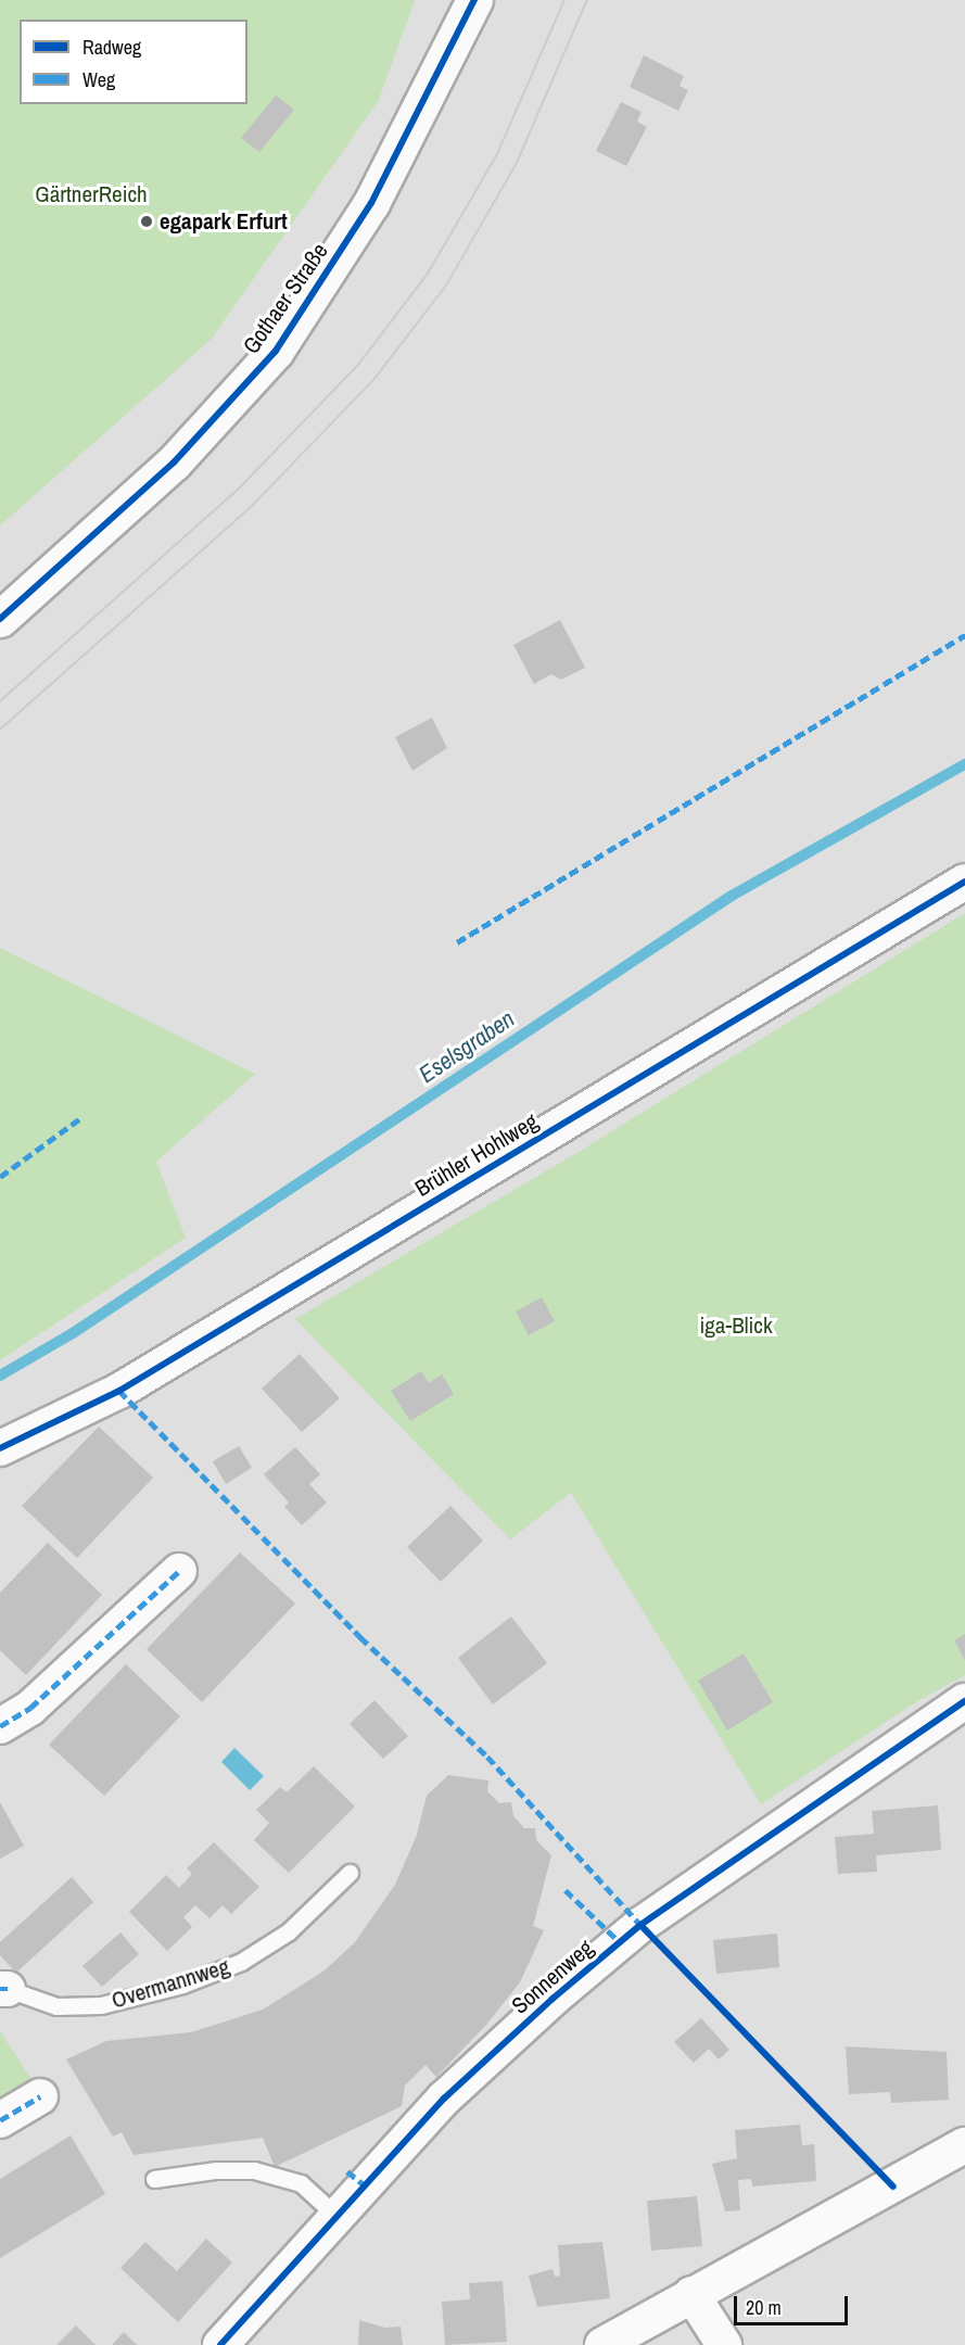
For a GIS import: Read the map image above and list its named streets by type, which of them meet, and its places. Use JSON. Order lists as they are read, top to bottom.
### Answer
{
  "streets": {
    "main road": ["Gothaer Straße"],
    "street": ["Brühler Hohlweg", "Sonnenweg"],
    "lane": ["Overmannweg"]
  },
  "water": ["Eselsgraben"],
  "parks": ["GärtnerReich", "iga-Blick"],
  "places": ["egapark Erfurt"],
  "legend": ["Radweg", "Weg"],
  "scale_bar": "20 m"
}
